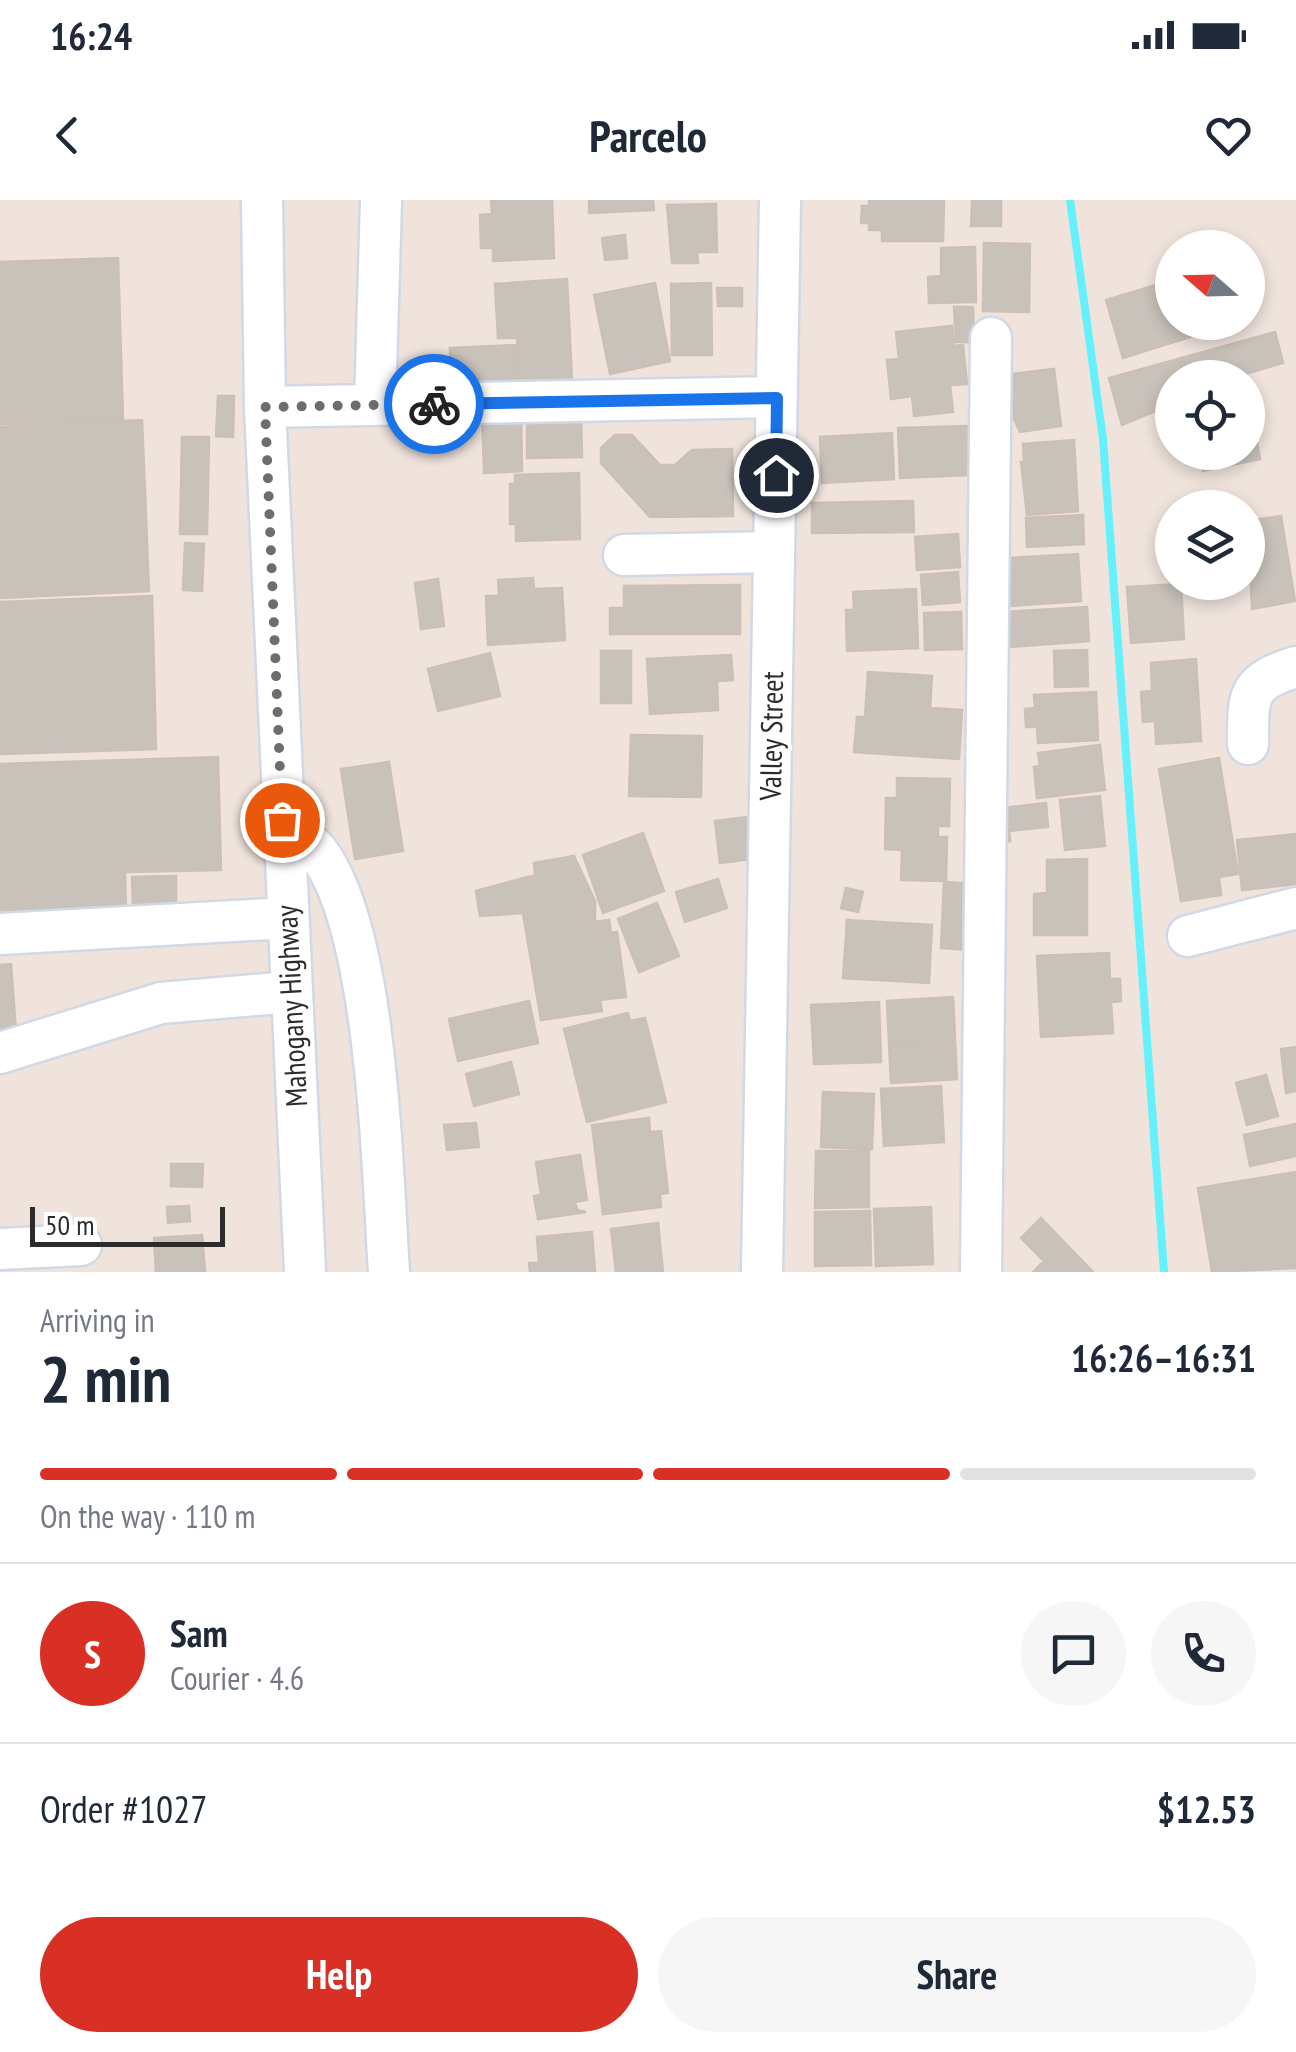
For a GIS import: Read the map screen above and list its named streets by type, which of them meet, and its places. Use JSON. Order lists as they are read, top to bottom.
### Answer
{
  "streets": {
    "street": ["Valley Street", "Mahogany Highway"]
  },
  "scale_bar": "50 m",
  "north": "left",
  "page": {
    "status": "16:24",
    "header": "Parcelo",
    "scale": "50 m",
    "heading": ["2 min", "Arriving in", "16:26–16:31"],
    "panel": [
      "Sam",
      "Courier · 4.6",
      "Order #1027",
      "$12.53"
    ],
    "bar": "On the way · 110 m",
    "round": "S",
    "buttons": ["Help", "Share"]
  }
}
